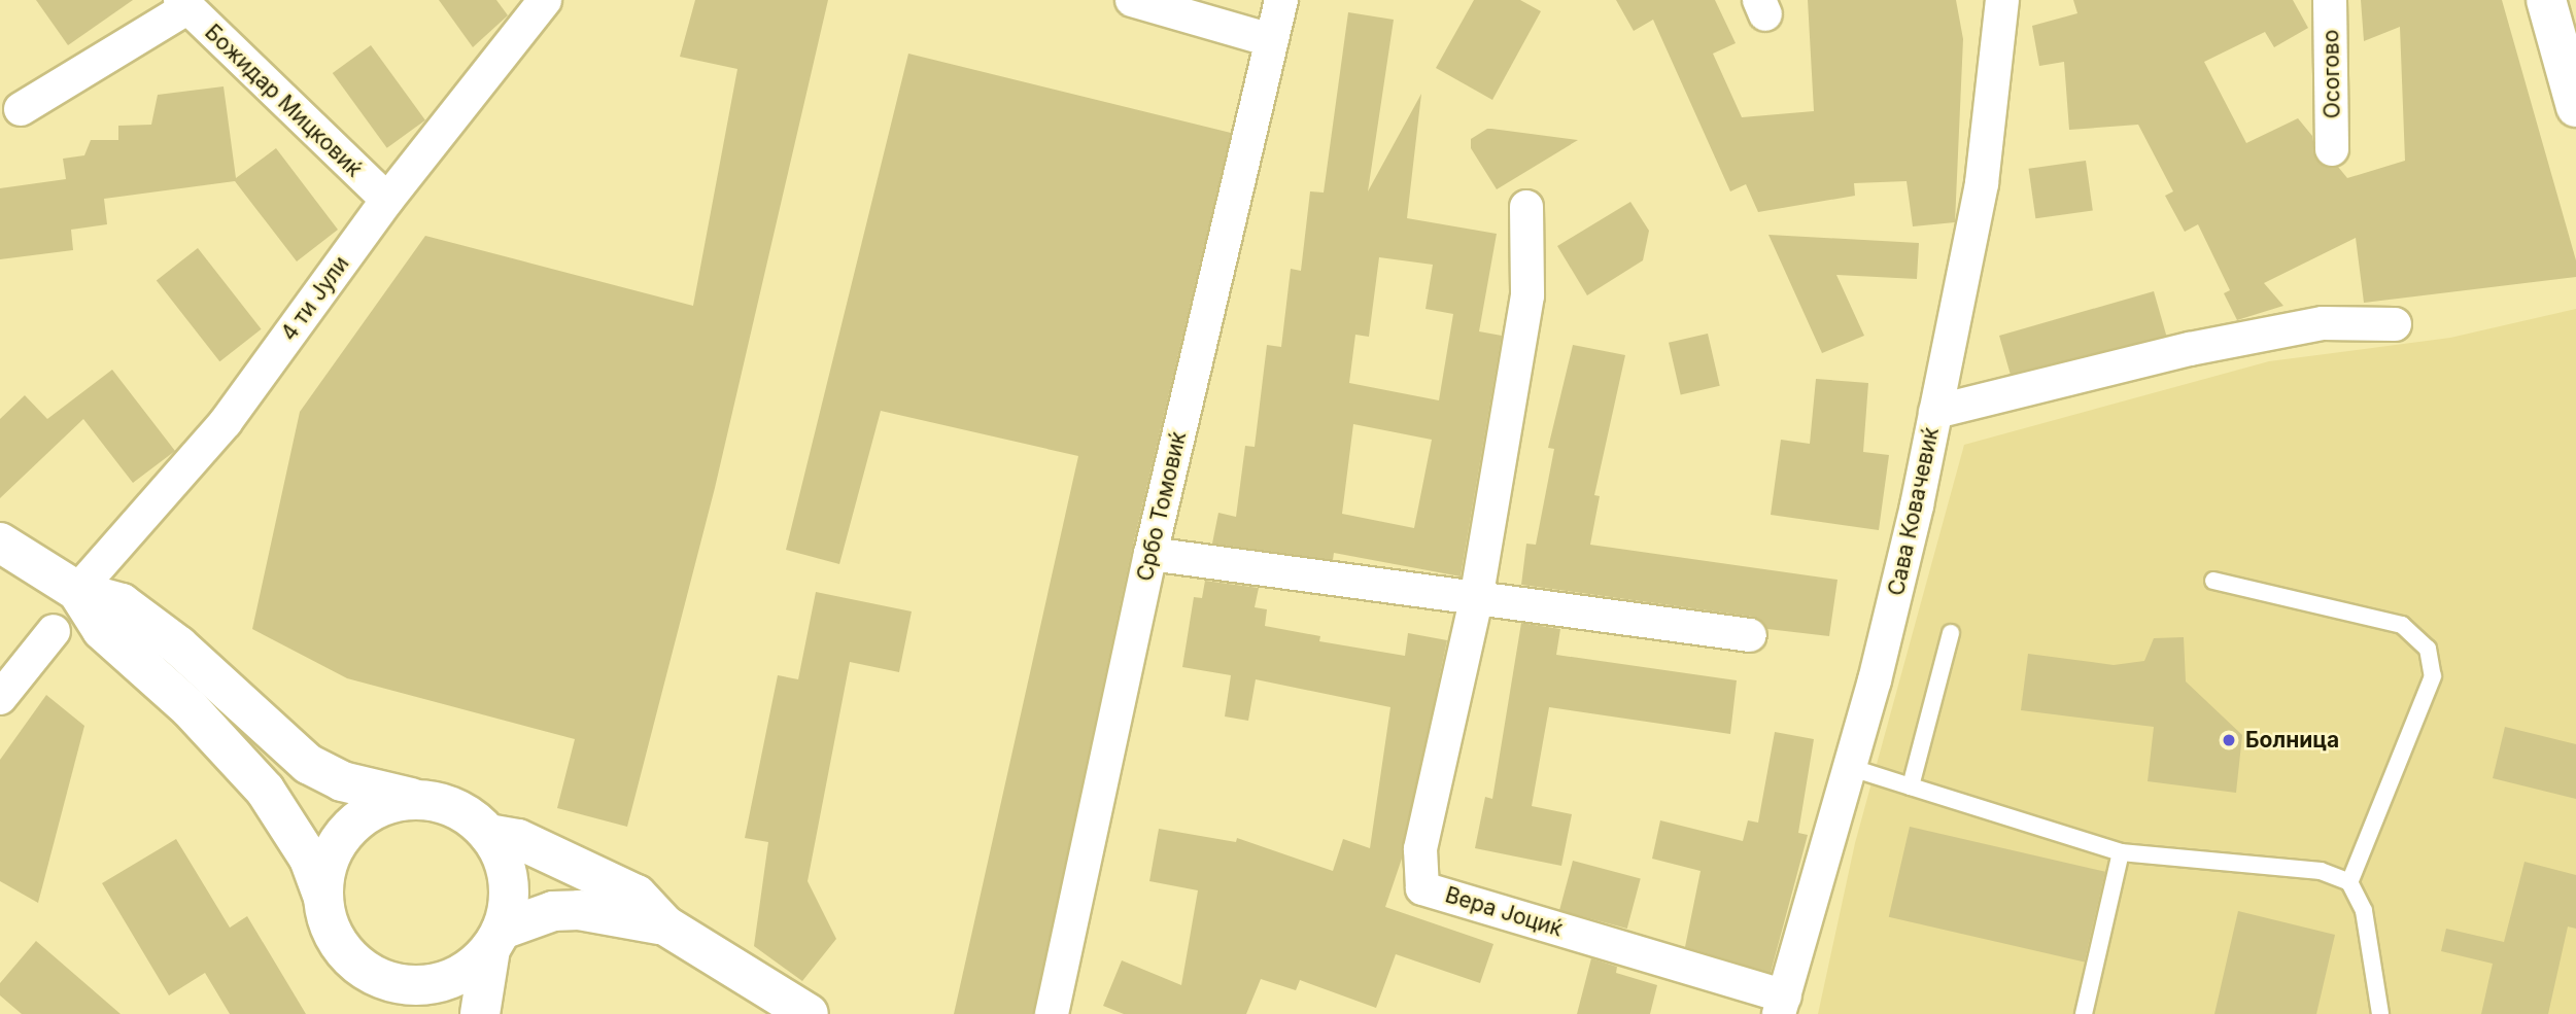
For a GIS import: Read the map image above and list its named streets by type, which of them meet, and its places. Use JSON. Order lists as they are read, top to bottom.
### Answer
{
  "streets": {
    "street": [
      "Осогово",
      "Божидар Мицковиќ",
      "4 ти Јули",
      "Србо Томовиќ",
      "Сава Ковачевиќ",
      "Вера Јоциќ"
    ]
  },
  "crossings": [
    ["Божидар Мицковиќ", "4 ти Јули"],
    ["Сава Ковачевиќ", "Вера Јоциќ"]
  ],
  "places": ["Болница"]
}
